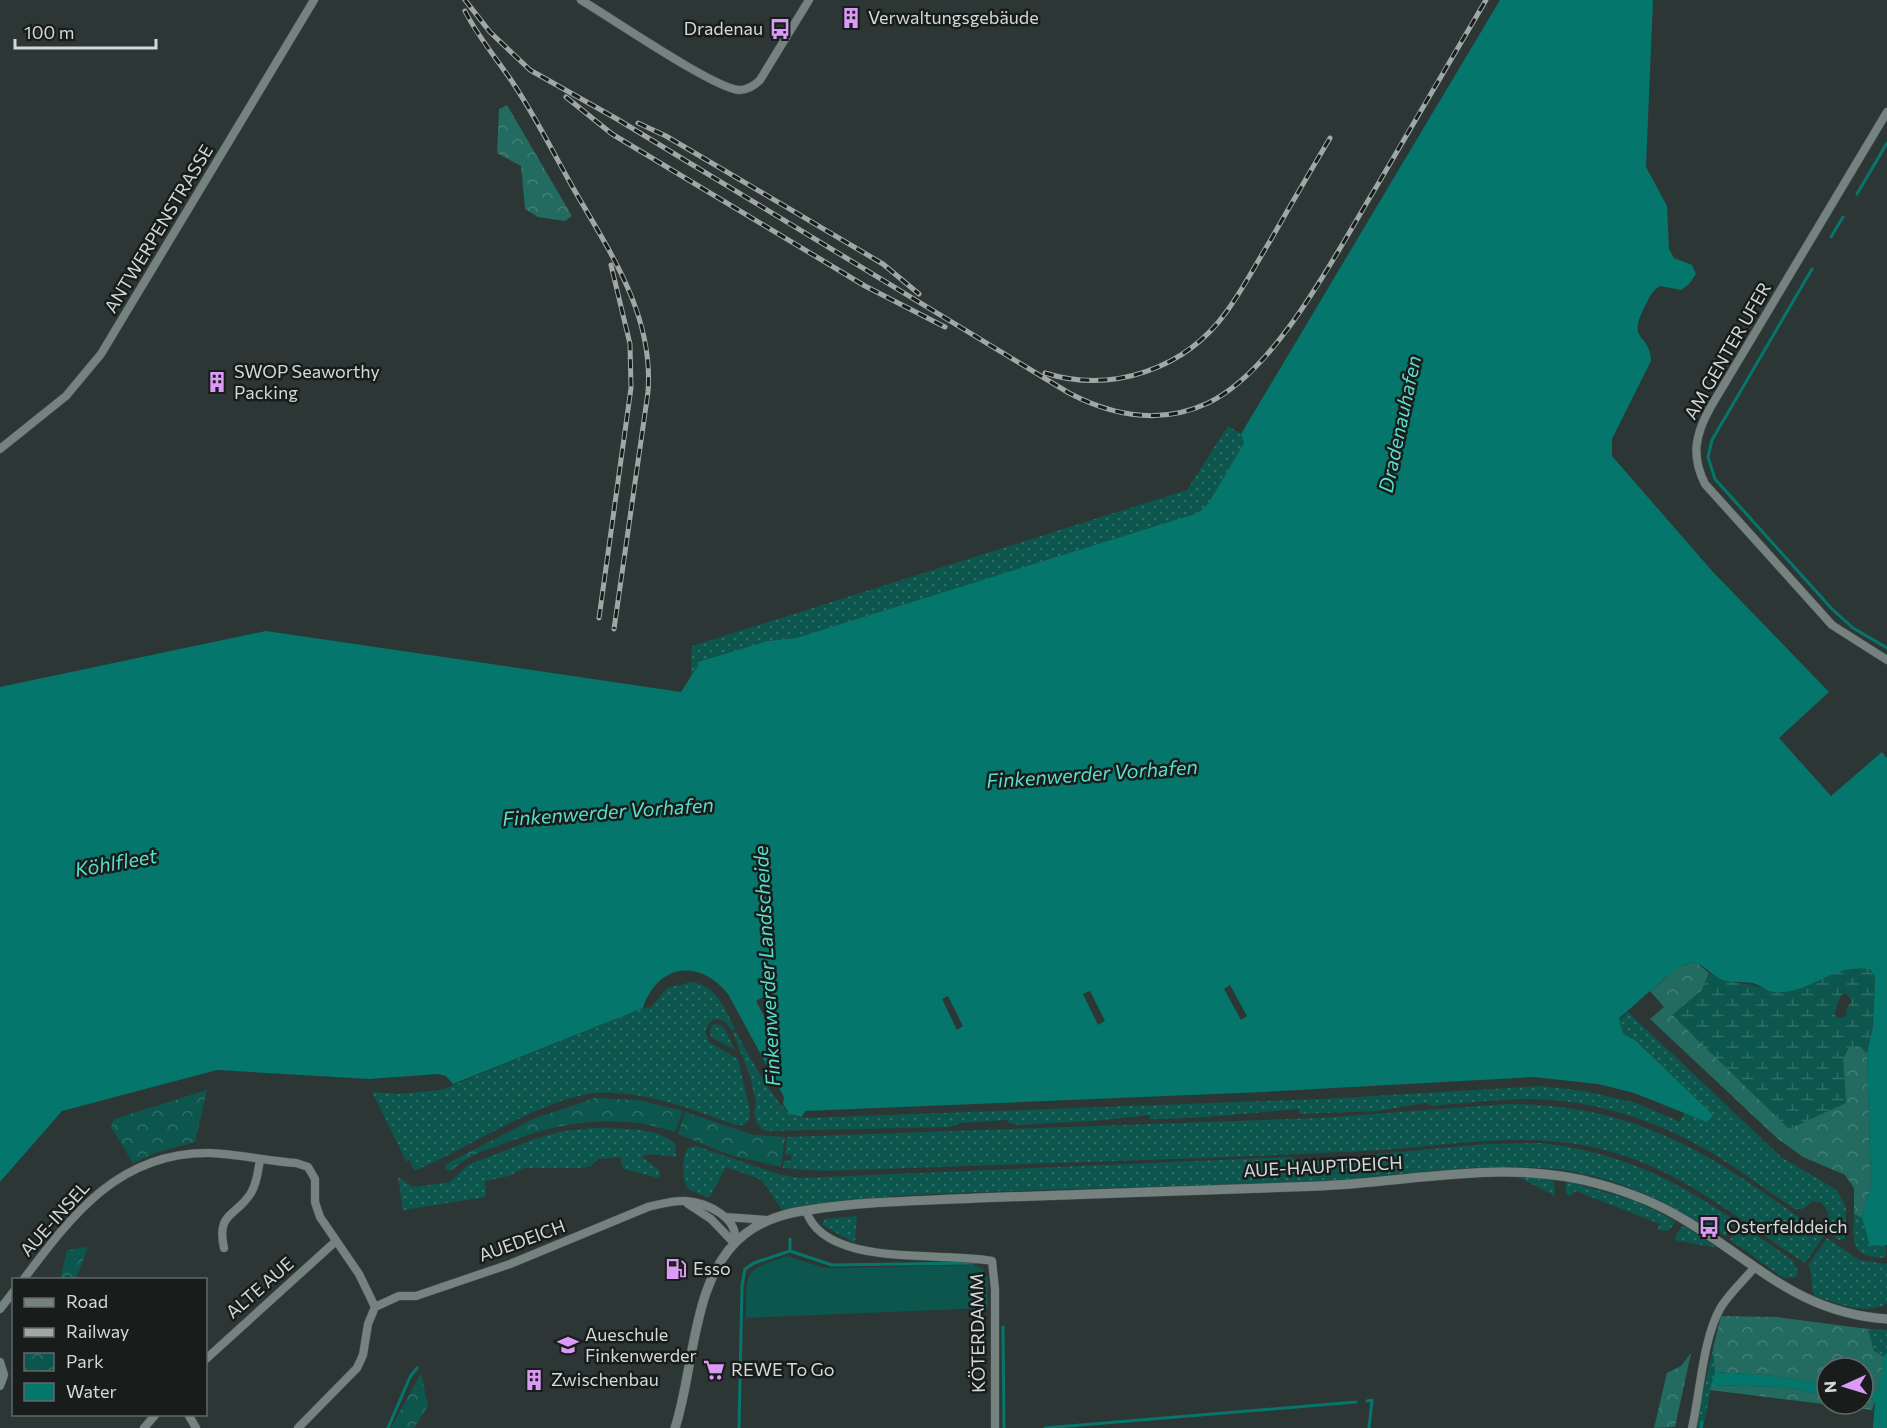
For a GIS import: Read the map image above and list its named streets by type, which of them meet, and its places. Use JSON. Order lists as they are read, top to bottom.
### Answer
{
  "streets": {
    "street": [
      "ANTWERPENSTRASSE",
      "AM GENTER UFER",
      "AUE-HAUPTDEICH",
      "AUE-INSEL",
      "AUEDEICH",
      "ALTE AUE",
      "KÖTERDAMM"
    ]
  },
  "crossings": [
    ["AUE-HAUPTDEICH", "AUEDEICH"],
    ["AUE-HAUPTDEICH", "KÖTERDAMM"]
  ],
  "water": [
    "Dradenauhafen",
    "Finkenwerder Vorhafen",
    "Köhlfleet",
    "Finkenwerder Landscheide"
  ],
  "places": {
    "building": ["Verwaltungsgebäude", "SWOP Seaworthy Packing", "Zwischenbau"],
    "bus stop": ["Dradenau", "Osterfelddeich"],
    "fuel station": ["Esso"],
    "school or university": ["Aueschule Finkenwerder"],
    "supermarket": ["REWE To Go"]
  },
  "legend": [
    "Road",
    "Railway",
    "Park",
    "Water"
  ],
  "scale_bar": "100 m",
  "north": "left"
}
